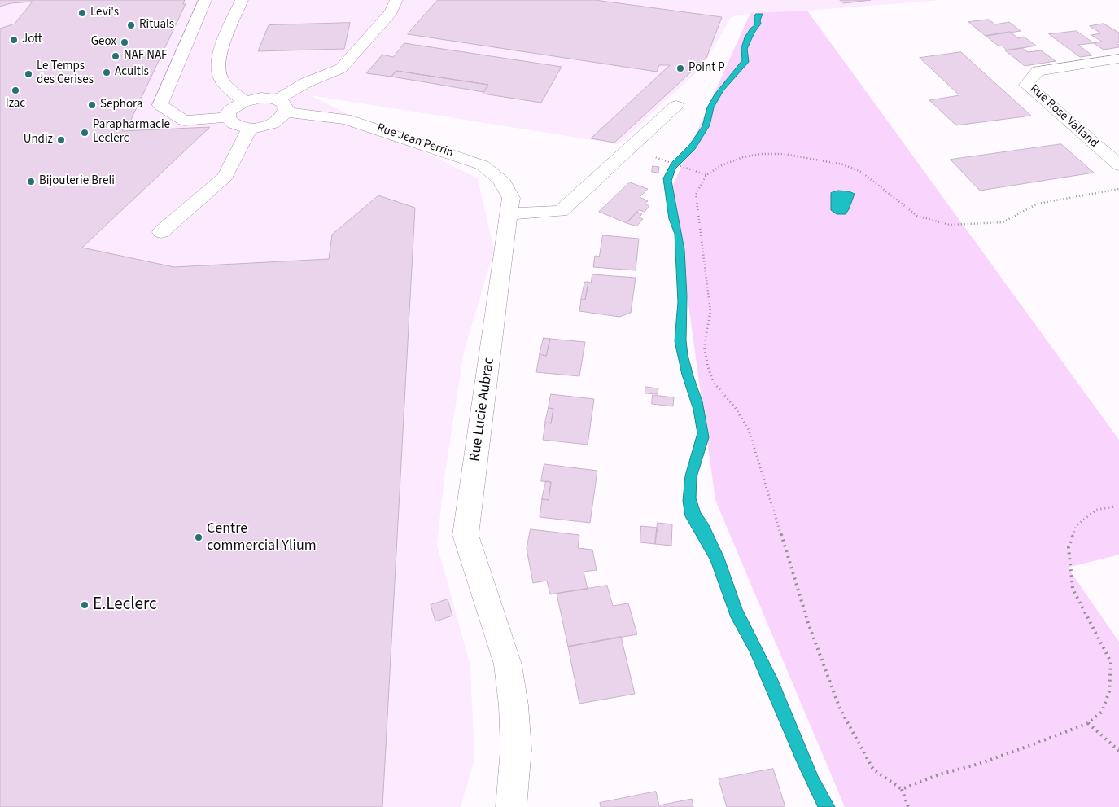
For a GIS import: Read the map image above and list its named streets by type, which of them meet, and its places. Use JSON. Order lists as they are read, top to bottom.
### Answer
{
  "streets": {
    "street": ["Rue Rose Valland", "Rue Jean Perrin", "Rue Lucie Aubrac"]
  },
  "crossings": [
    ["Rue Jean Perrin", "Rue Lucie Aubrac"]
  ],
  "places": [
    "Levi's",
    "Rituals",
    "Jott",
    "Geox",
    "NAF NAF",
    "Point P",
    "Acuitis",
    "Le Temps des Cerises",
    "Izac",
    "Sephora",
    "Parapharmacie Leclerc",
    "Undiz",
    "Bijouterie Breli",
    "Centre commercial Ylium",
    "E.Leclerc"
  ]
}
